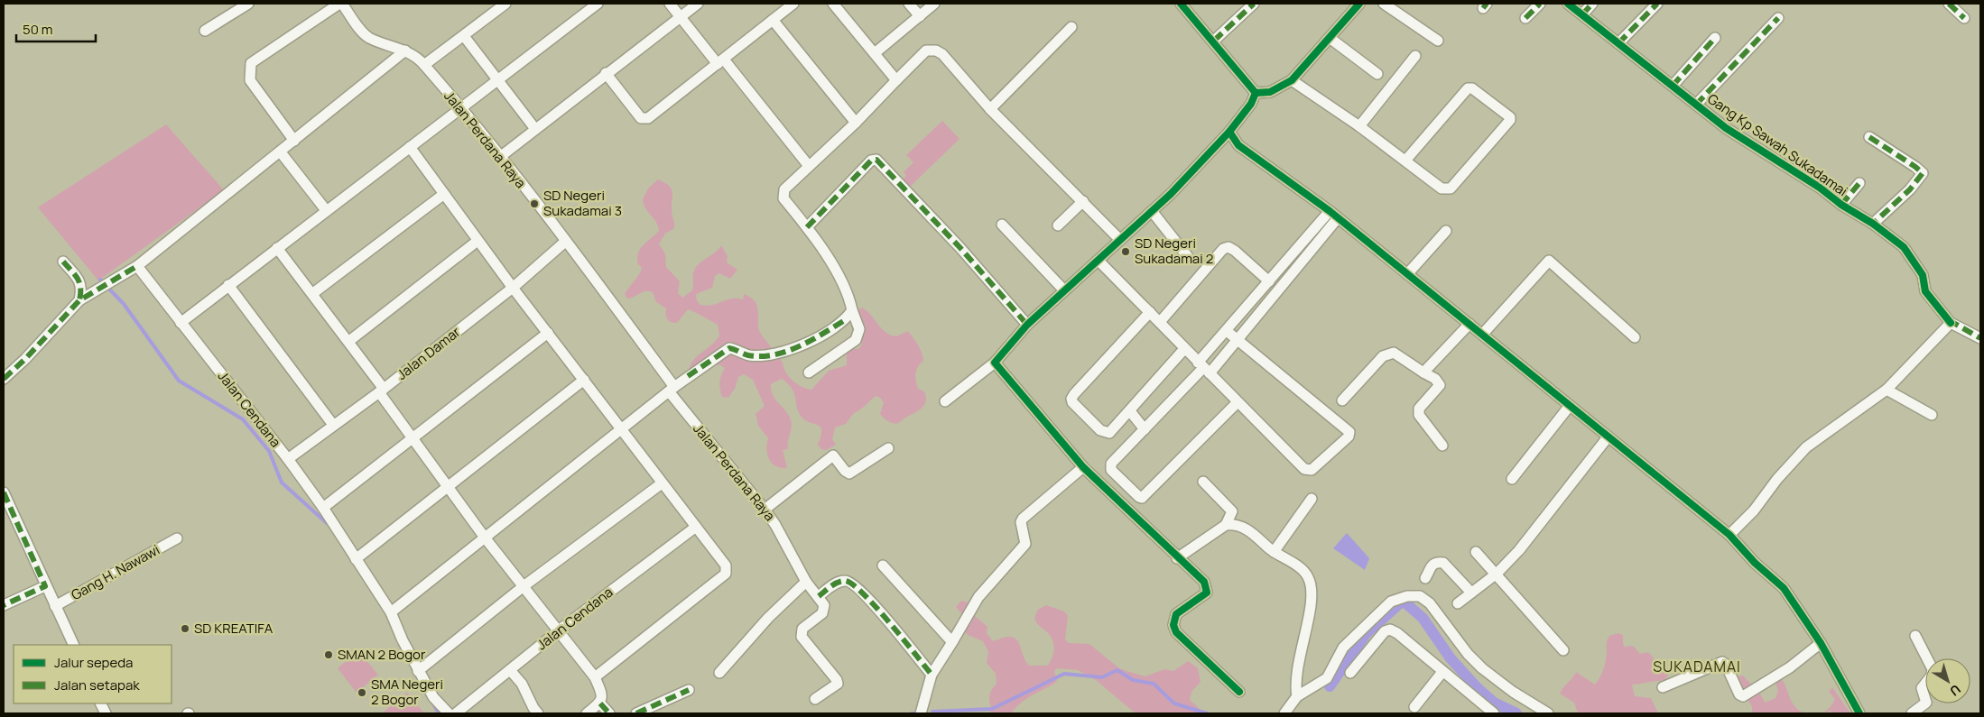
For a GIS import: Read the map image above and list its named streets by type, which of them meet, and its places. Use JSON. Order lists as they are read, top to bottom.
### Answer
{
  "streets": {
    "street": [
      "Jalan Perdana Raya",
      "Gang Kp Sawah Sukadamai",
      "Jalan Damar",
      "Jalan Cendana",
      "Gang H. Nawawi"
    ]
  },
  "crossings": [
    ["Jalan Perdana Raya", "Jalan Damar"],
    ["Jalan Damar", "Jalan Cendana"]
  ],
  "districts": ["SUKADAMAI"],
  "places": [
    "SD Negeri Sukadamai 3",
    "SD Negeri Sukadamai 2",
    "SD KREATIFA",
    "SMAN 2 Bogor",
    "SMA Negeri 2 Bogor"
  ],
  "legend": ["Jalur sepeda", "Jalan setapak"],
  "scale_bar": "50 m",
  "north": "bottom right"
}
